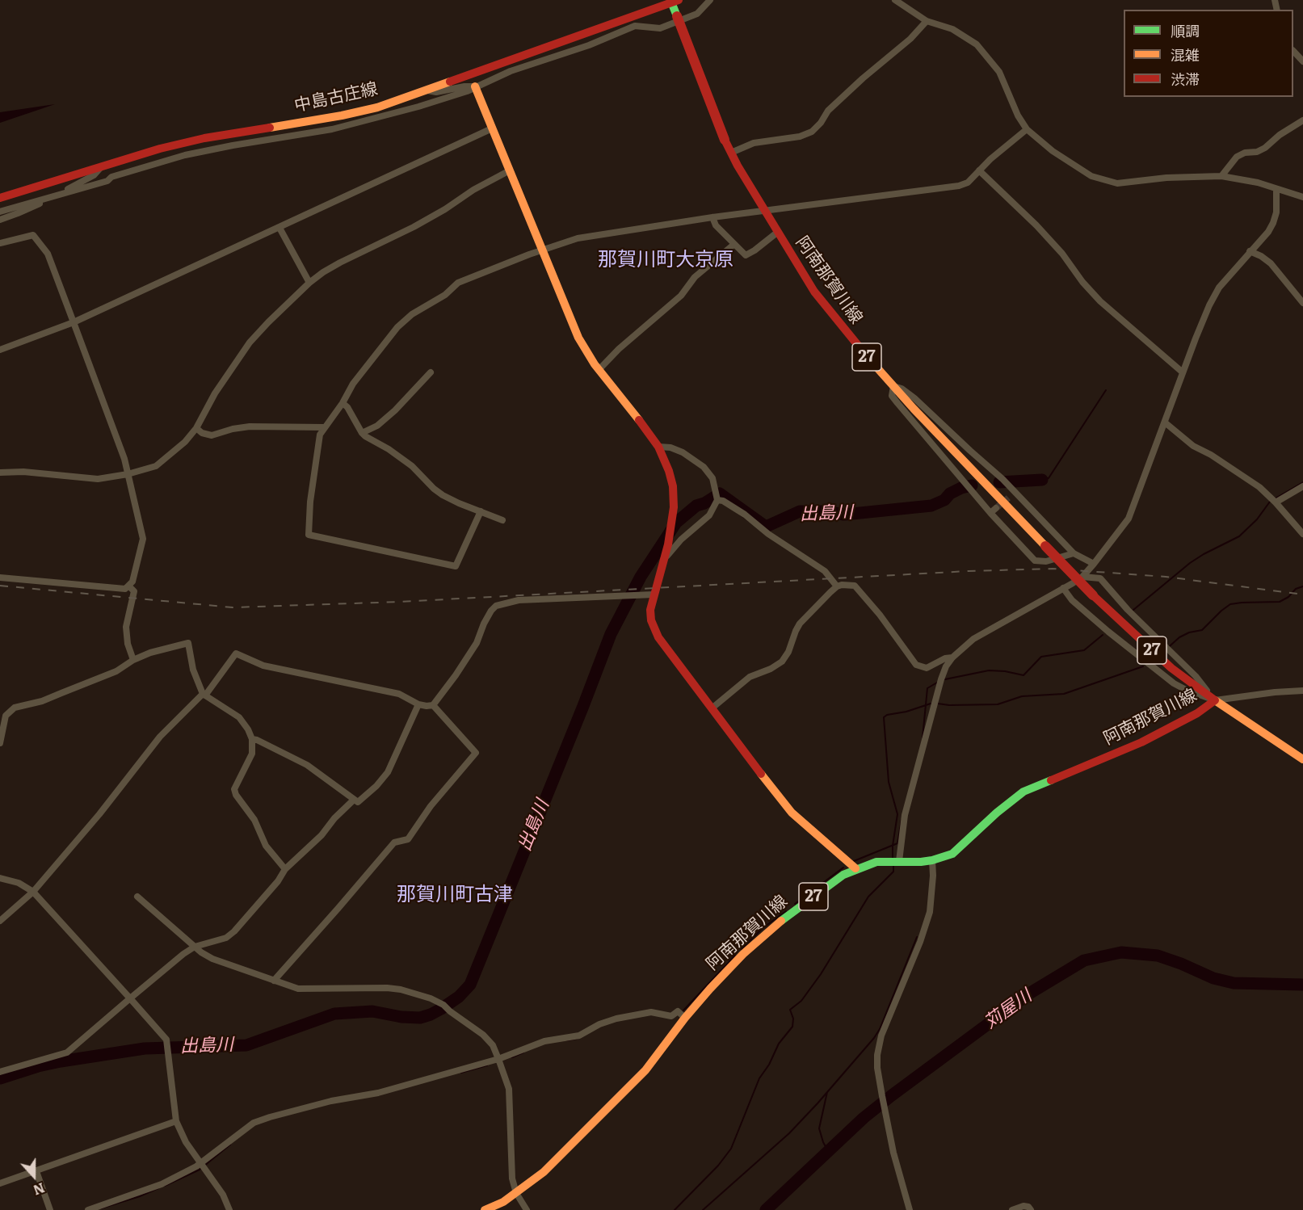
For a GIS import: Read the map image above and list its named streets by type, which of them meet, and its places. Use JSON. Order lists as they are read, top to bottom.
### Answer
{
  "streets": {
    "main road": ["中島古庄線", "阿南那賀川線", "27"]
  },
  "crossings": [
    ["中島古庄線", "阿南那賀川線"]
  ],
  "districts": ["那賀川町大京原", "那賀川町古津"],
  "water": ["出島川", "苅屋川"],
  "legend": ["順調", "混雑", "渋滞"],
  "north": "bottom"
}
